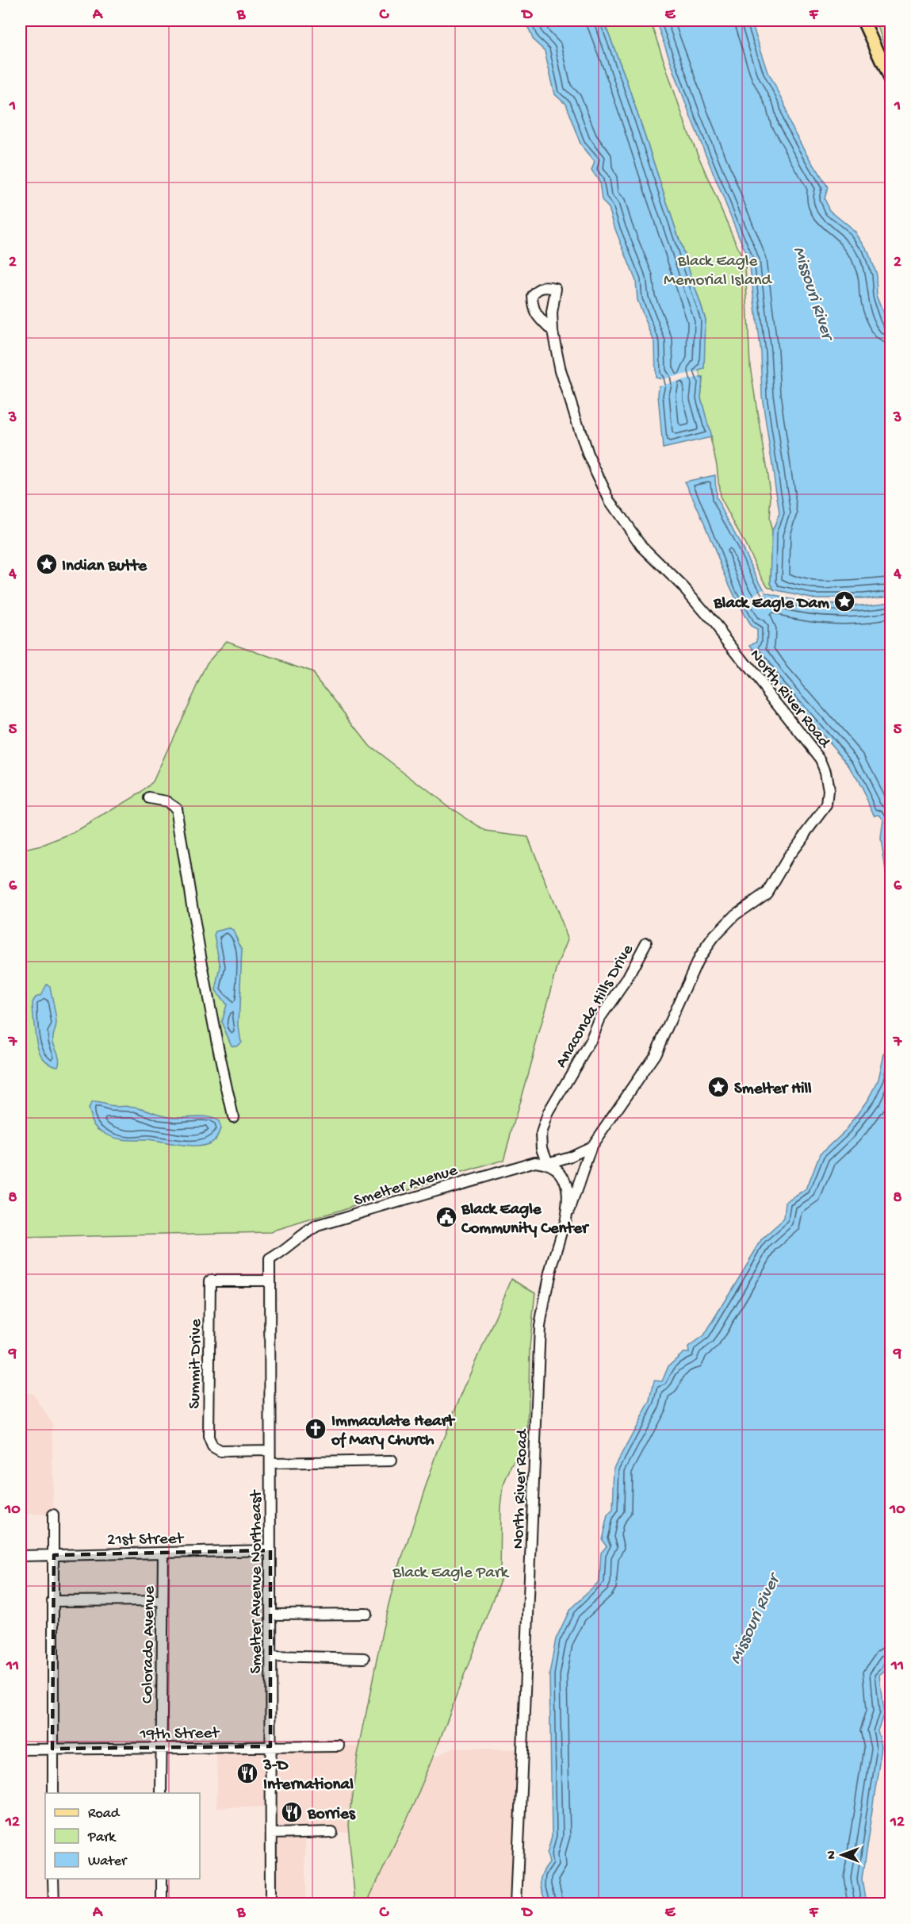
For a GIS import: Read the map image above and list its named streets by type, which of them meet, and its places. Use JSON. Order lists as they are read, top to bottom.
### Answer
{
  "streets": {
    "street": [
      "North River Road",
      "Anaconda Hills Drive",
      "Smelter Avenue",
      "Summit Drive",
      "21st Street",
      "Smelter Avenue Northeast",
      "Colorado Avenue",
      "19th Street"
    ]
  },
  "crossings": [
    ["North River Road", "Anaconda Hills Drive"],
    ["North River Road", "Smelter Avenue"],
    ["Anaconda Hills Drive", "Smelter Avenue"],
    ["Smelter Avenue", "Smelter Avenue Northeast"],
    ["Summit Drive", "Smelter Avenue Northeast"],
    ["21st Street", "Smelter Avenue Northeast"],
    ["21st Street", "Colorado Avenue"],
    ["Smelter Avenue Northeast", "19th Street"],
    ["Colorado Avenue", "19th Street"]
  ],
  "water": ["Missouri River"],
  "parks": ["Black Eagle Memorial Island", "Black Eagle Park"],
  "places": {
    "place": ["Indian Butte", "Black Eagle Dam", "Smelter Hill"],
    "public building": ["Black Eagle Community Center"],
    "church": ["Immaculate Heart of Mary Church"],
    "restaurant": ["3-D International", "Borries"]
  },
  "legend": ["Road", "Park", "Water"],
  "north": "left",
  "grid": {
    "columns": [
      "A",
      "B",
      "C",
      "D",
      "E",
      "F"
    ],
    "rows": [
      "1",
      "2",
      "3",
      "4",
      "5",
      "6",
      "7",
      "8",
      "9",
      "10",
      "11",
      "12"
    ]
  }
}
